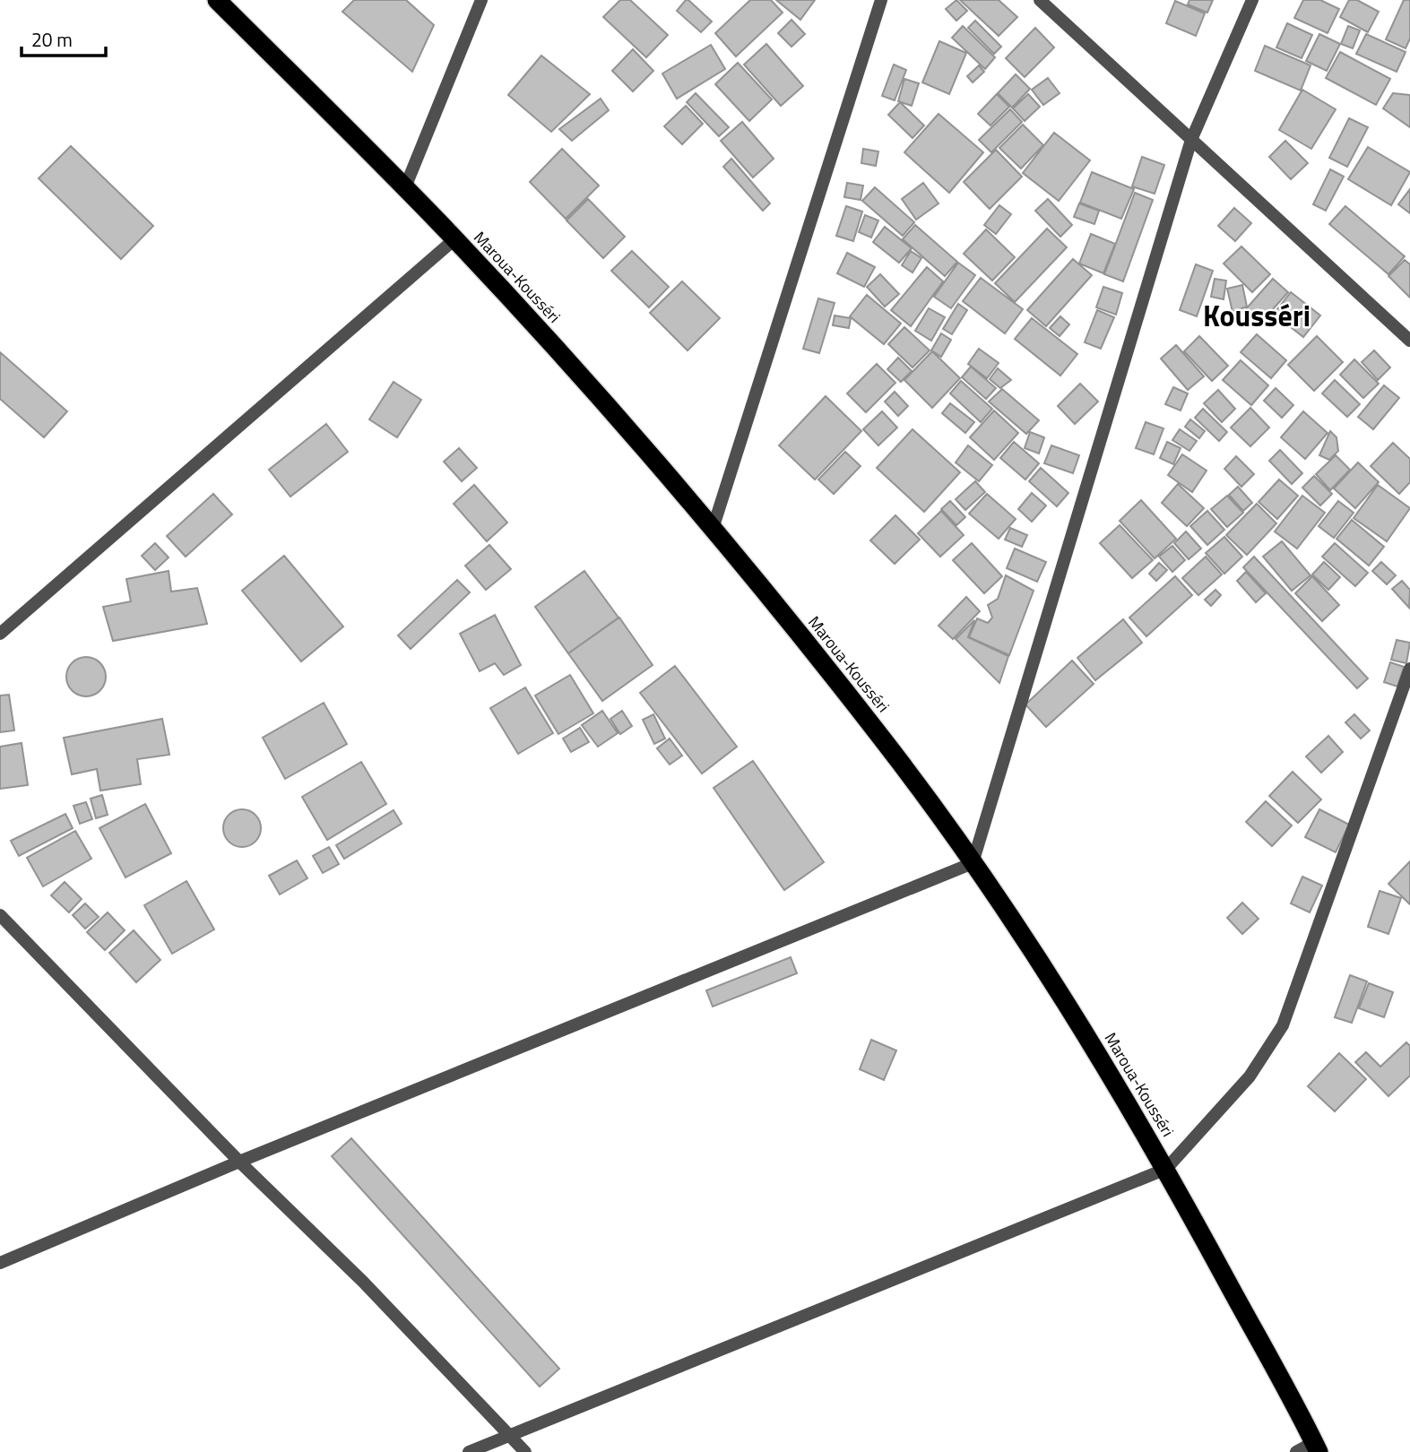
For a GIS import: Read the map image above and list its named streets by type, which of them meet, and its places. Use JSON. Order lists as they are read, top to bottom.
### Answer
{
  "streets": {
    "highway": ["Maroua-Kousséri"]
  },
  "districts": ["Kousséri"],
  "scale_bar": "20 m"
}
